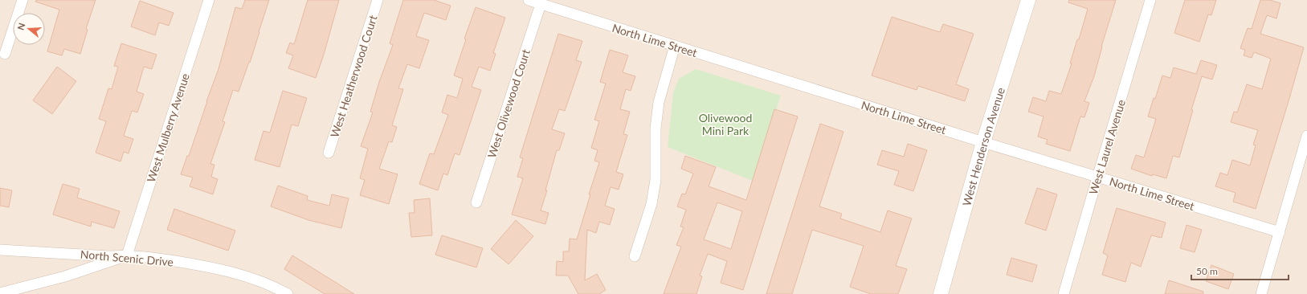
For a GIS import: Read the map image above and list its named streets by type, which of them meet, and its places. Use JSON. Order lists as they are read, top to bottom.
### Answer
{
  "streets": {
    "main road": ["West Henderson Avenue"],
    "street": [
      "North Lime Street",
      "West Heatherwood Court",
      "West Olivewood Court",
      "West Mulberry Avenue",
      "West Laurel Avenue",
      "North Scenic Drive"
    ]
  },
  "crossings": [
    ["North Lime Street", "West Olivewood Court"],
    ["North Lime Street", "West Henderson Avenue"],
    ["North Lime Street", "West Laurel Avenue"],
    ["West Mulberry Avenue", "North Scenic Drive"]
  ],
  "parks": ["Olivewood Mini Park"],
  "scale_bar": "50 m",
  "north": "left"
}
